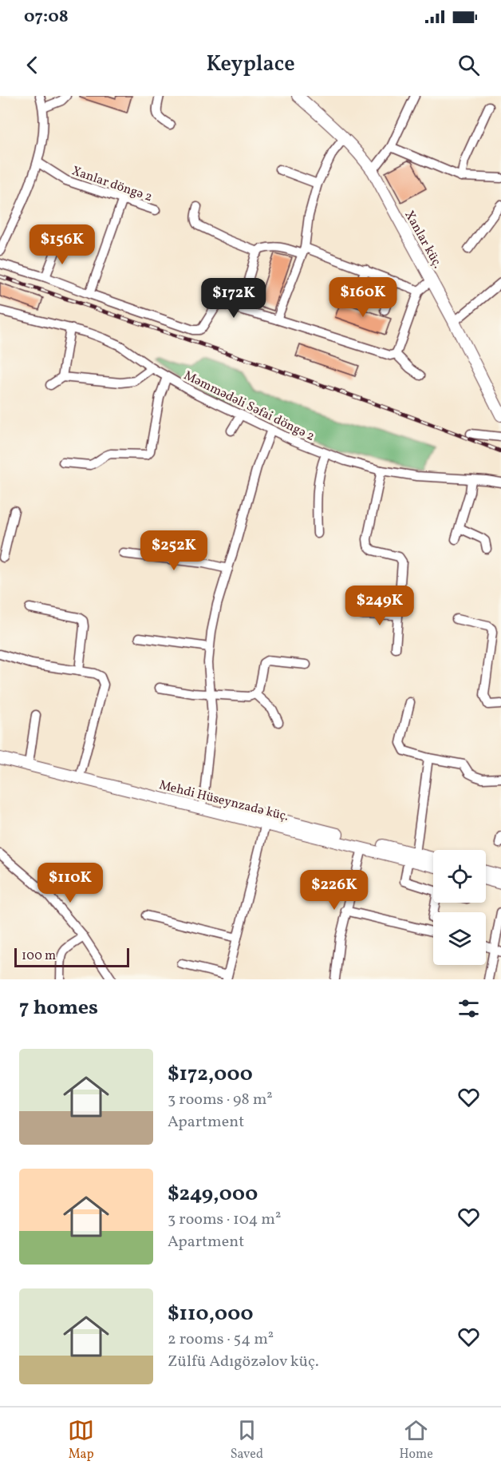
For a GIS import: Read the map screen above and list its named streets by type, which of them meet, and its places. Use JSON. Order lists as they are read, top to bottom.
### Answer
{
  "streets": {
    "main road": ["Xanlar küç.", "Mehdi Hüseynzadə küç."],
    "street": ["Xanlar döngə 2", "Məmmədəli Səfai döngə 2"]
  },
  "scale_bar": "100 m",
  "page": {
    "status": "07:08",
    "header": "Keyplace",
    "price": [
      "$156K",
      "$160K",
      "$172K",
      "$252K",
      "$249K",
      "$110K",
      "$226K"
    ],
    "scale": "100 m",
    "heading": "7 homes",
    "list": [
      {
        "name": "$172,000",
        "note": "3 rooms · 98 m² · Apartment"
      },
      {
        "name": "$249,000",
        "note": "3 rooms · 104 m² · Apartment"
      },
      {
        "name": "$110,000",
        "note": "2 rooms · 54 m² · Zülfü Adıgözəlov küç."
      }
    ],
    "tabs": ["Map", "Saved", "Home"]
  }
}
